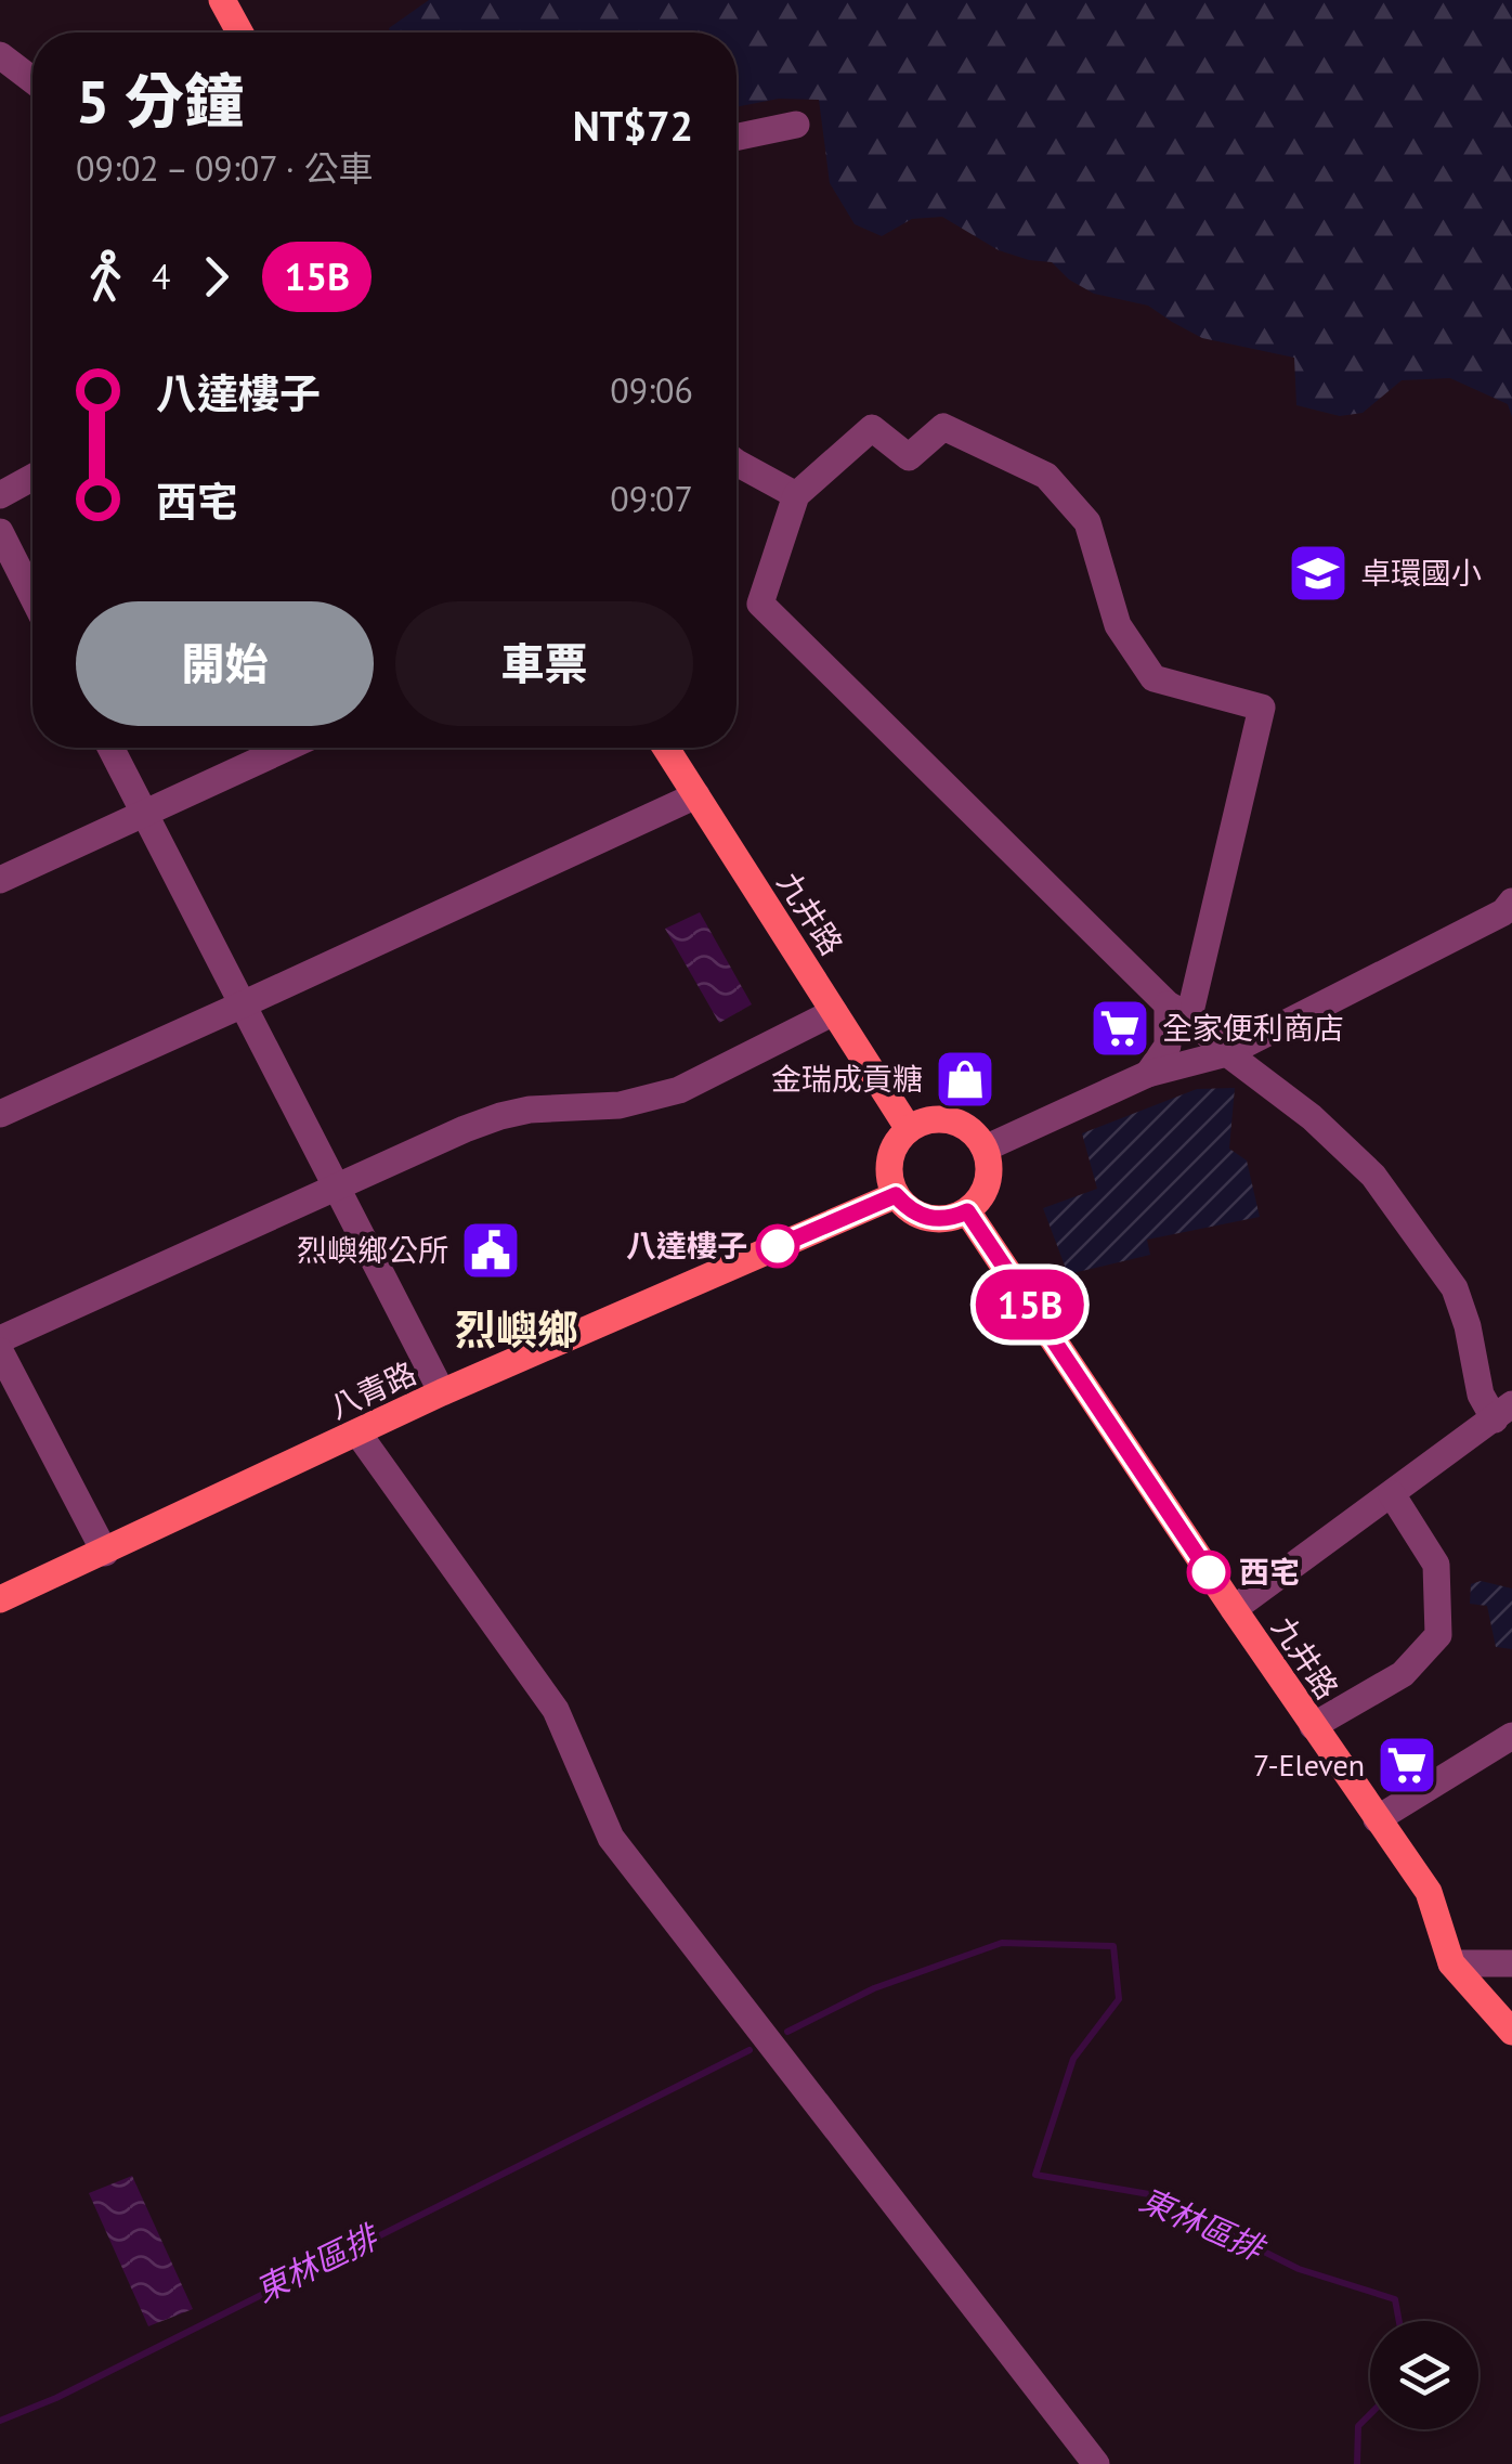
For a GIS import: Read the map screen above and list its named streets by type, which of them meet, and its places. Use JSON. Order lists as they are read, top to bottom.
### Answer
{
  "streets": {
    "main road": ["九井路", "八青路"]
  },
  "crossings": [
    ["九井路", "八青路"]
  ],
  "districts": ["烈嶼鄉"],
  "water": ["東林區排"],
  "places": {
    "school or university": ["卓環國小"],
    "supermarket": ["全家便利商店", "7-Eleven"],
    "shop": ["金瑞成貢糖"],
    "other": ["八達樓子", "西宅"],
    "public building": ["烈嶼鄉公所"]
  },
  "lines": ["bus line 15B"],
  "page": {
    "on_map": "15B",
    "heading": ["5 分鐘", "09:02 – 09:07 · 公車", "NT$72"],
    "legs": ["4", "15B"],
    "list": [
      {
        "name": "八達樓子",
        "value": "09:06"
      },
      {
        "name": "西宅",
        "value": "09:07"
      }
    ],
    "buttons": ["開始", "車票"]
  }
}
